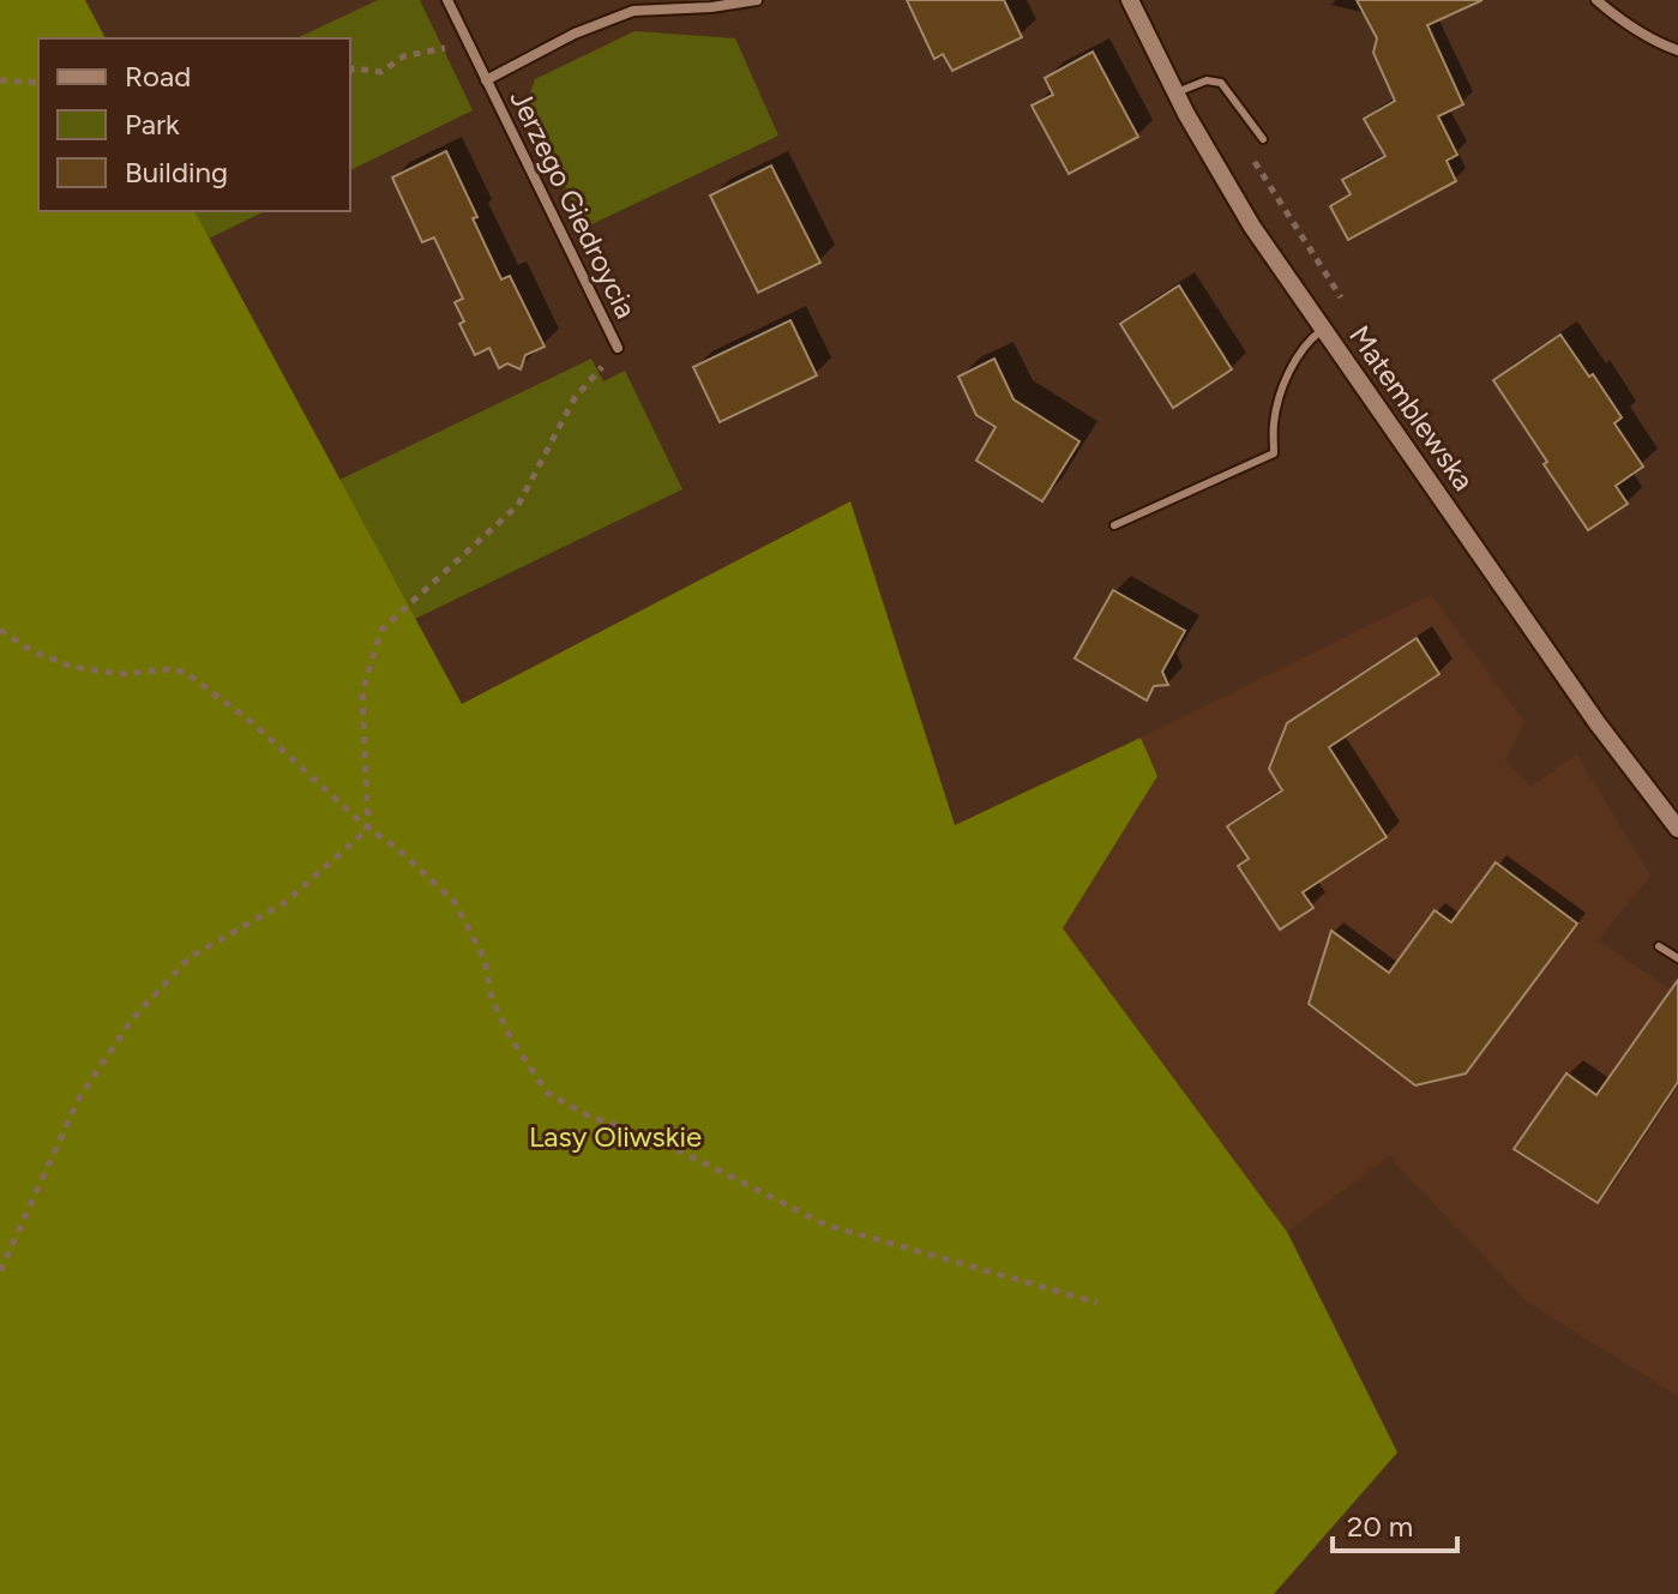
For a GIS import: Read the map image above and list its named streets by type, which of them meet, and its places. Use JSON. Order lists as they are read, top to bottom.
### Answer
{
  "streets": {
    "street": ["Jerzego Giedroycia", "Matemblewska"]
  },
  "parks": ["Lasy Oliwskie"],
  "legend": ["Road", "Park", "Building"],
  "scale_bar": "20 m"
}
